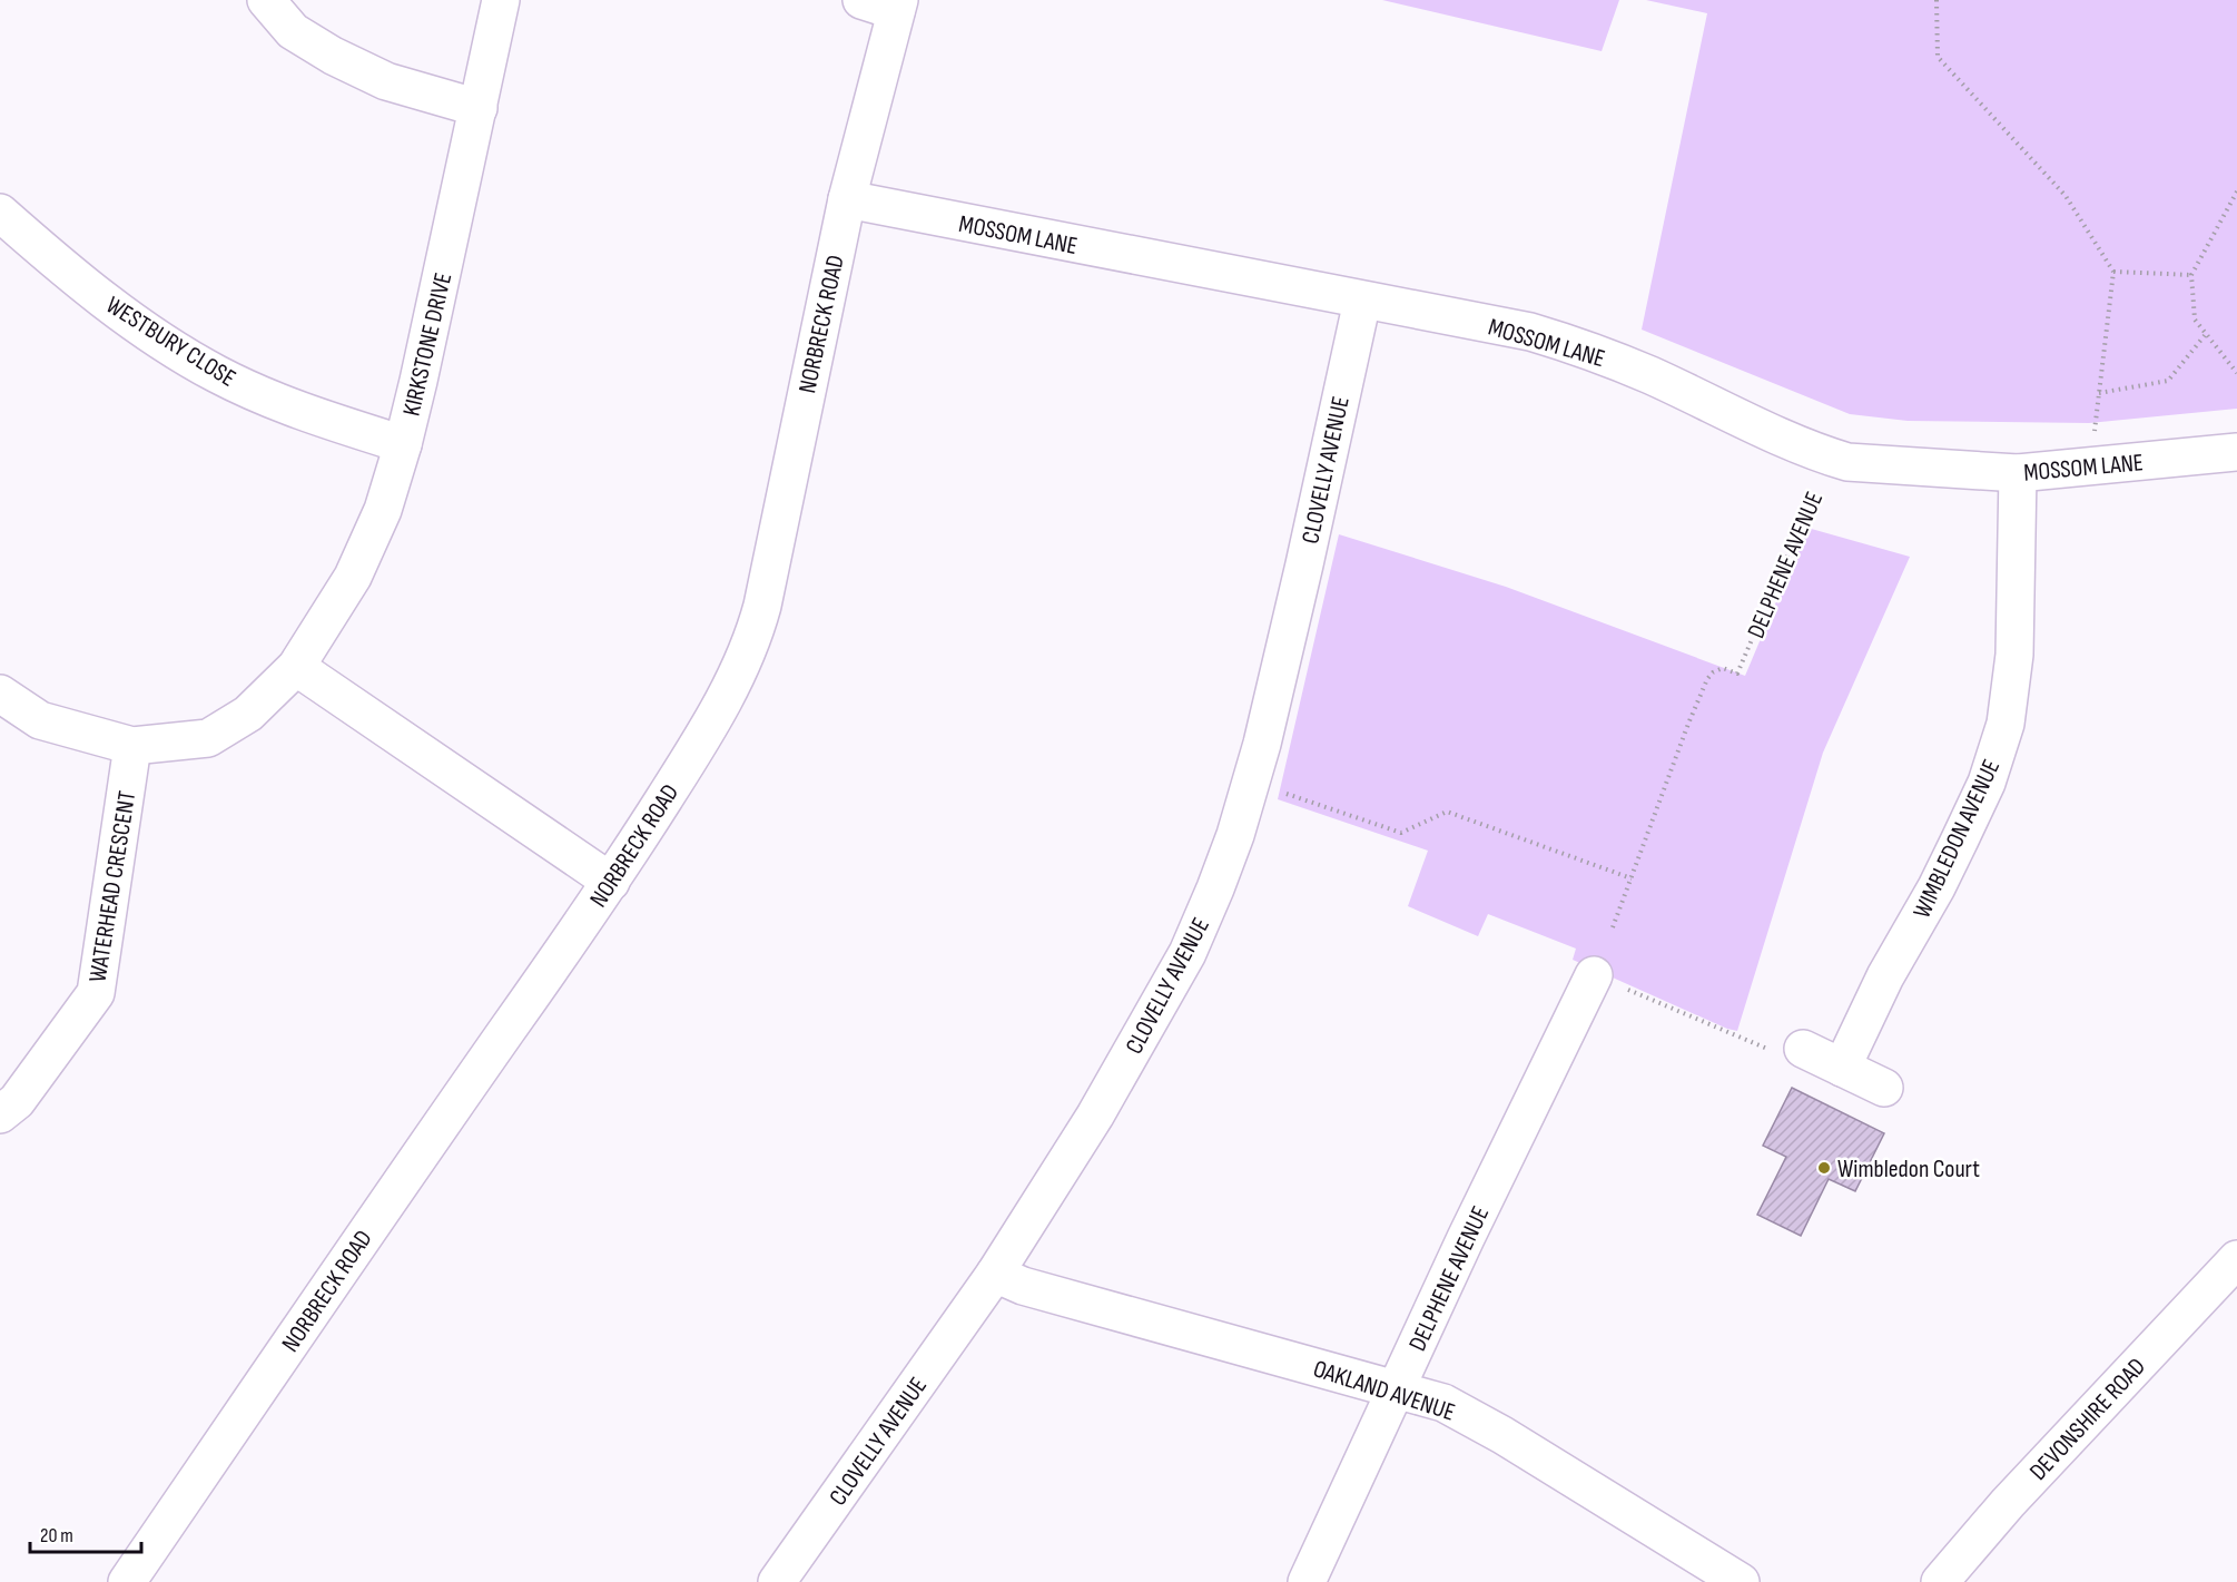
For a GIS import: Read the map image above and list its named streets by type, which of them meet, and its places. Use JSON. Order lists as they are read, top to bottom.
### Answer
{
  "streets": {
    "street": [
      "MOSSOM LANE",
      "NORBRECK ROAD",
      "WESTBURY CLOSE",
      "KIRKSTONE DRIVE",
      "CLOVELLY AVENUE",
      "DELPHENE AVENUE",
      "WIMBLEDON AVENUE",
      "WATERHEAD CRESCENT",
      "OAKLAND AVENUE",
      "DEVONSHIRE ROAD"
    ]
  },
  "crossings": [
    ["MOSSOM LANE", "NORBRECK ROAD"],
    ["MOSSOM LANE", "CLOVELLY AVENUE"],
    ["MOSSOM LANE", "DELPHENE AVENUE"],
    ["MOSSOM LANE", "WIMBLEDON AVENUE"],
    ["WESTBURY CLOSE", "KIRKSTONE DRIVE"],
    ["KIRKSTONE DRIVE", "WATERHEAD CRESCENT"],
    ["CLOVELLY AVENUE", "OAKLAND AVENUE"],
    ["DELPHENE AVENUE", "OAKLAND AVENUE"]
  ],
  "places": ["Wimbledon Court"],
  "scale_bar": "20 m"
}
